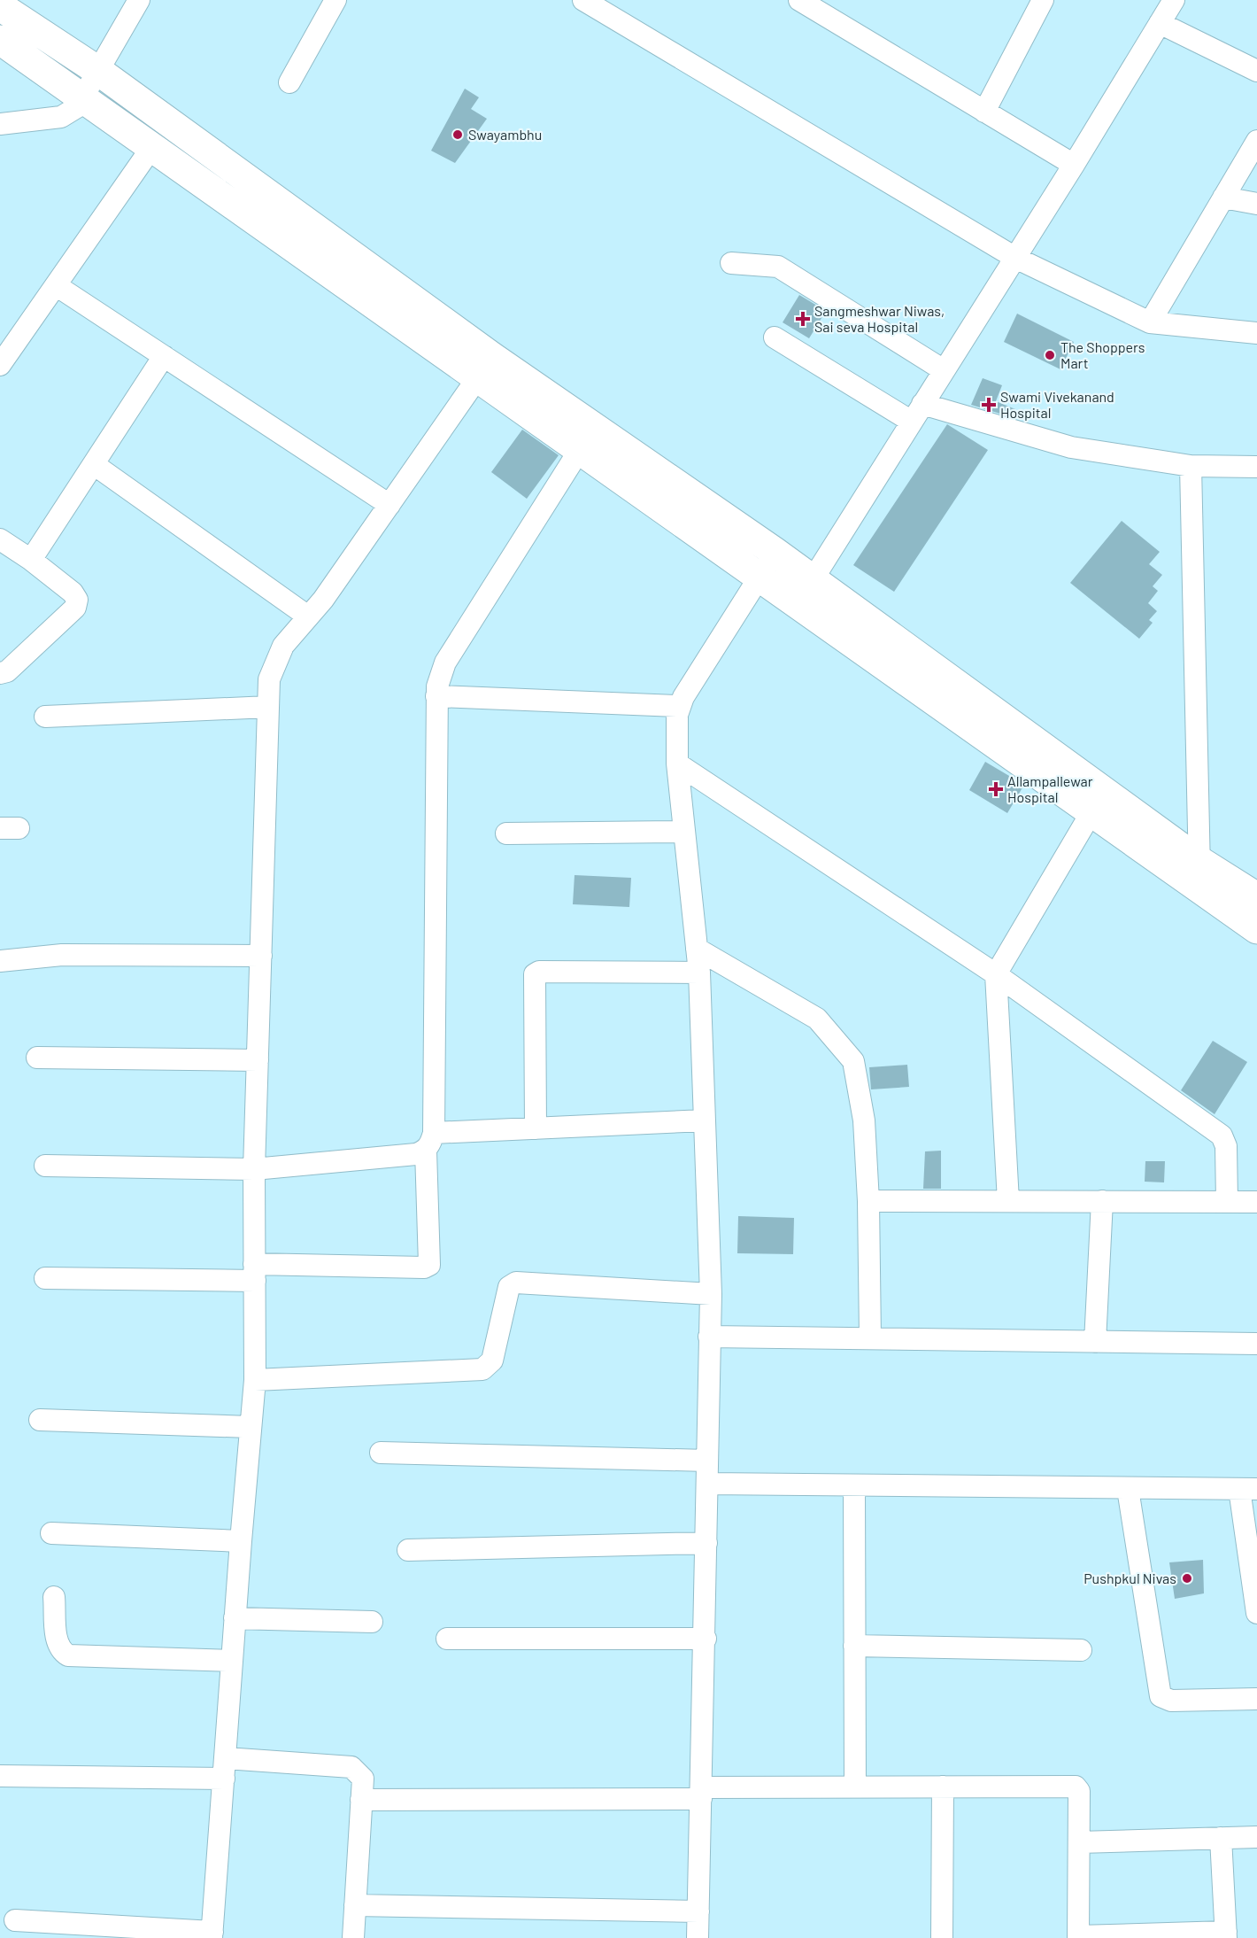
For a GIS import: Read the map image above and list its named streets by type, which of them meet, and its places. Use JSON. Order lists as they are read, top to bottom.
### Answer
{
  "places": {
    "other": ["Swayambhu", "The Shoppers Mart", "Pushpkul Nivas"],
    "health": ["Sangmeshwar Niwas, Sai seva Hospital", "Swami Vivekanand Hospital", "Allampallewar Hospital"]
  }
}
